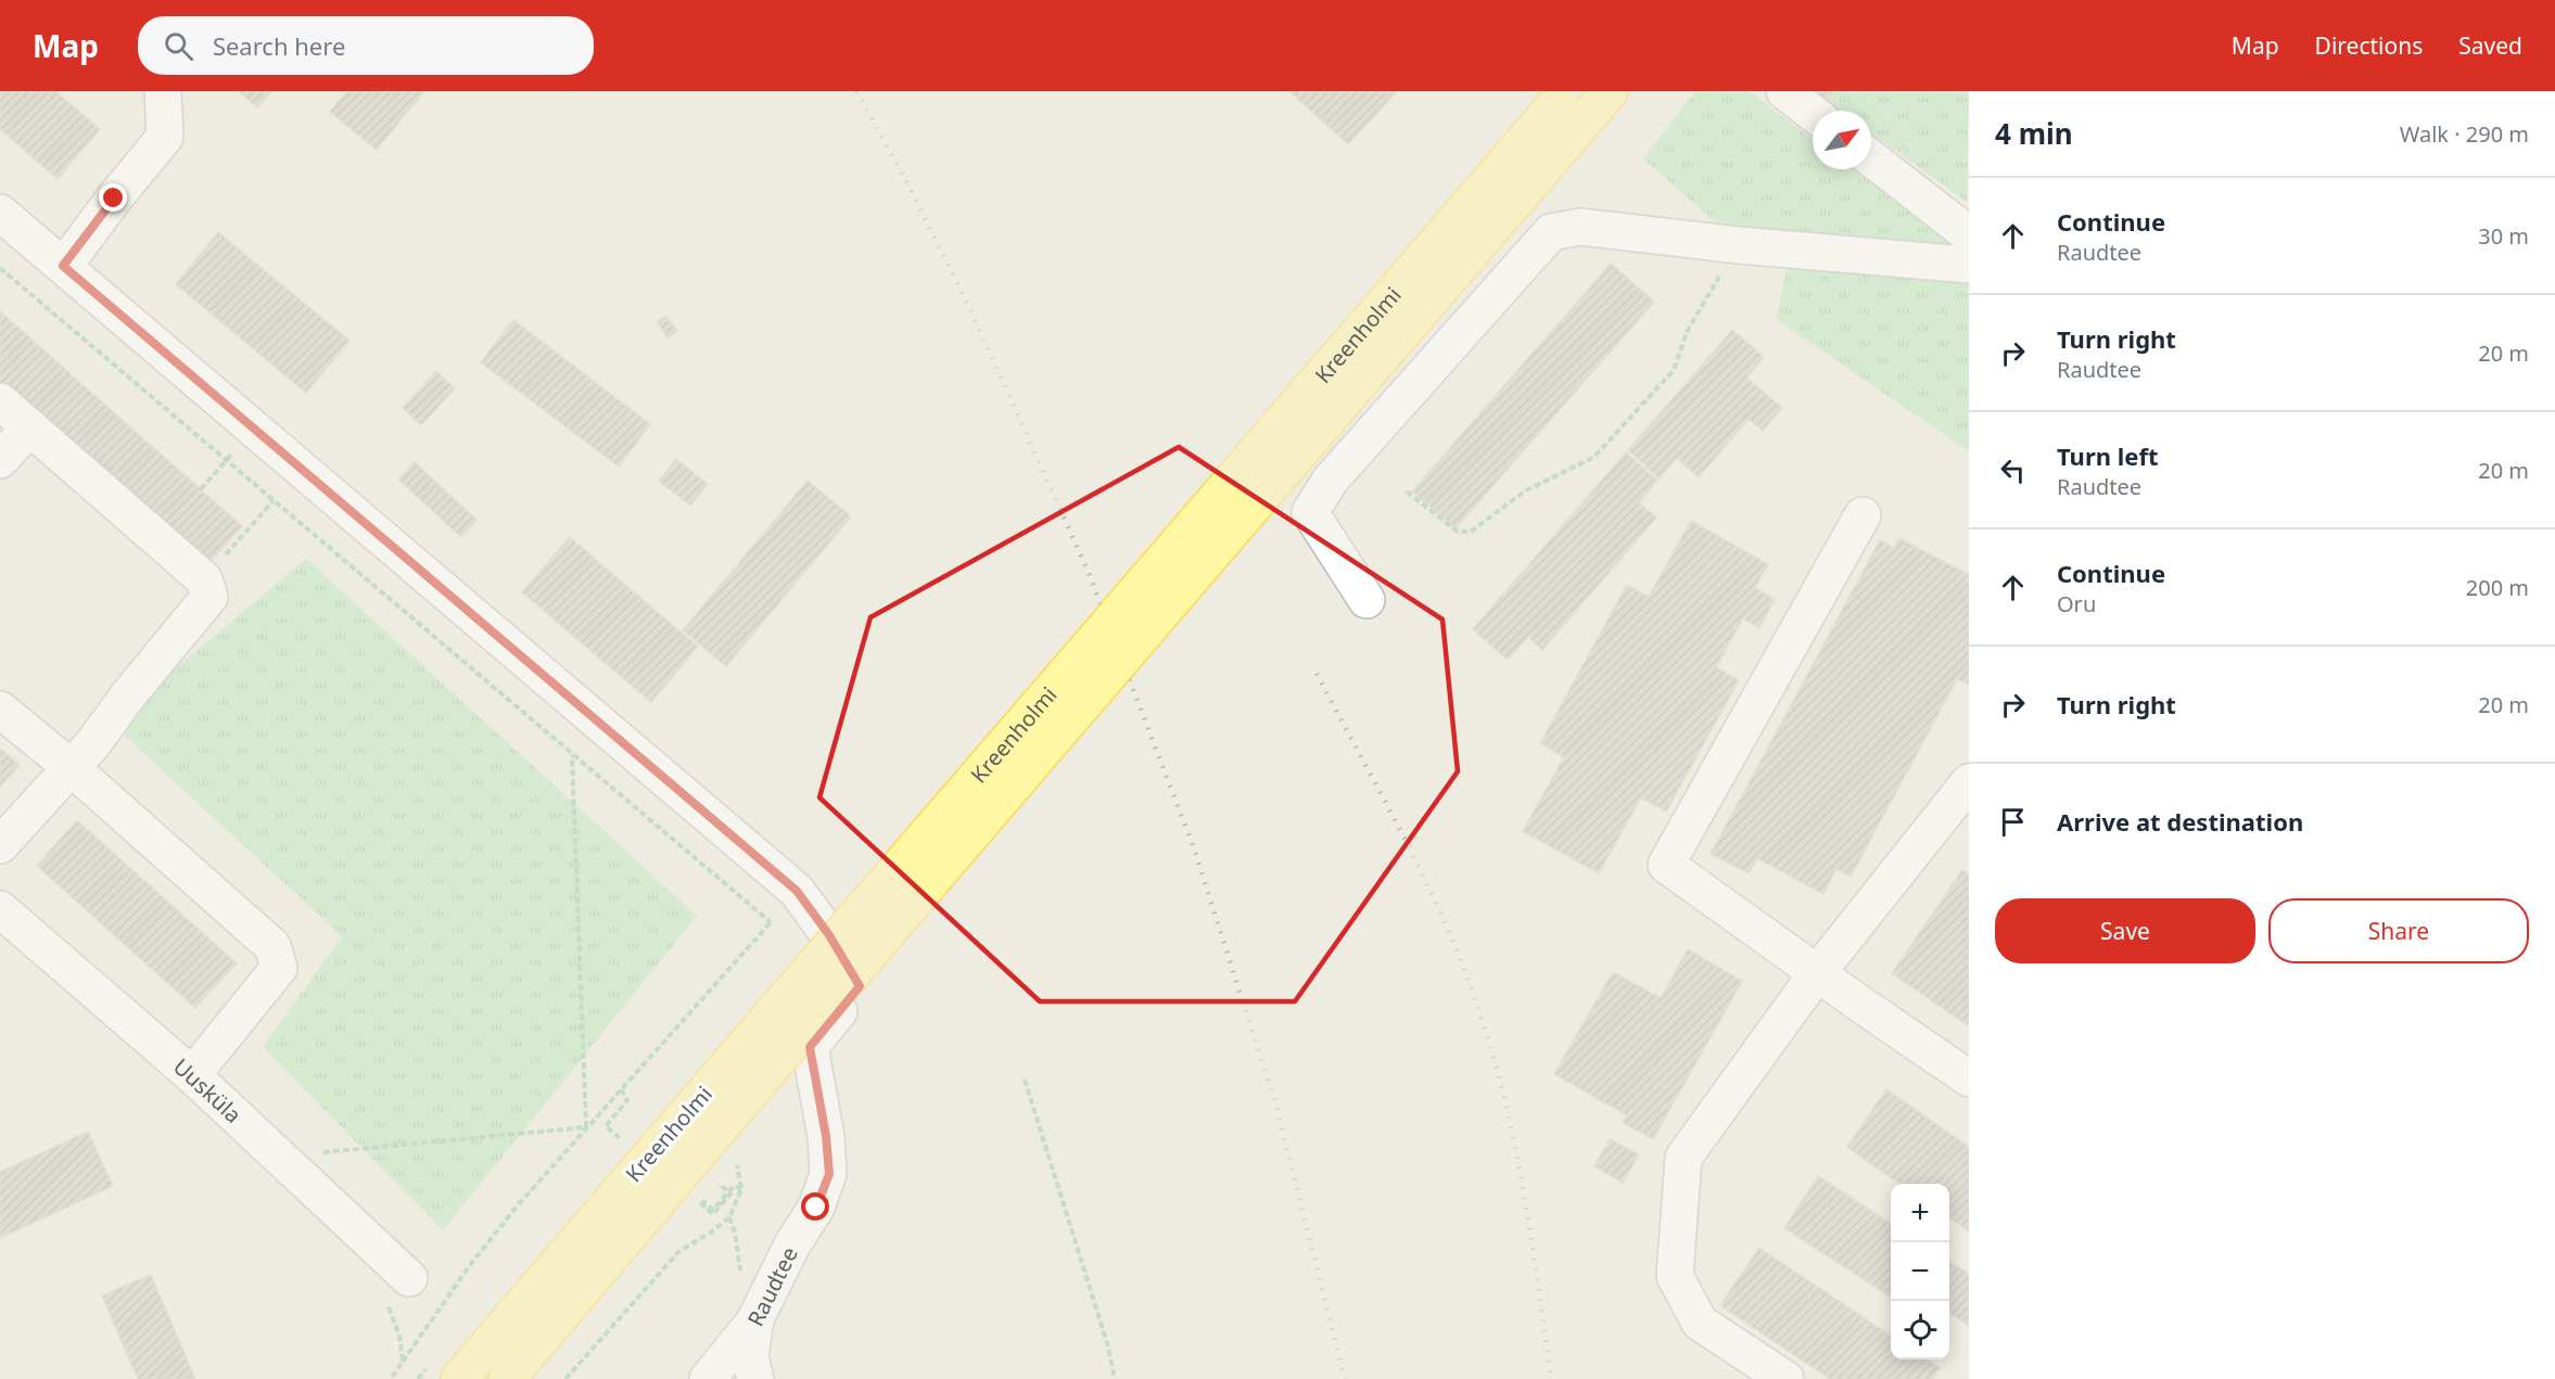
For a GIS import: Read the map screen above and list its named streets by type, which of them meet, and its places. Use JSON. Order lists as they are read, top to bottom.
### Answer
{
  "streets": {
    "main road": ["Kreenholmi"],
    "street": ["Uusküla", "Raudtee"]
  },
  "north": "top right",
  "page": {
    "header": "Map",
    "search": "Search here",
    "nav": ["Map", "Directions", "Saved"],
    "heading": ["4 min", "Walk · 290 m"],
    "list": [
      ["Continue", "Raudtee", "30 m"],
      ["Turn right", "Raudtee", "20 m"],
      ["Turn left", "Raudtee", "20 m"],
      ["Continue", "Oru", "200 m"],
      ["Turn right", "20 m"],
      "Arrive at destination"
    ],
    "buttons": ["Save", "Share"],
    "map_buttons": ["+", "−"]
  }
}
